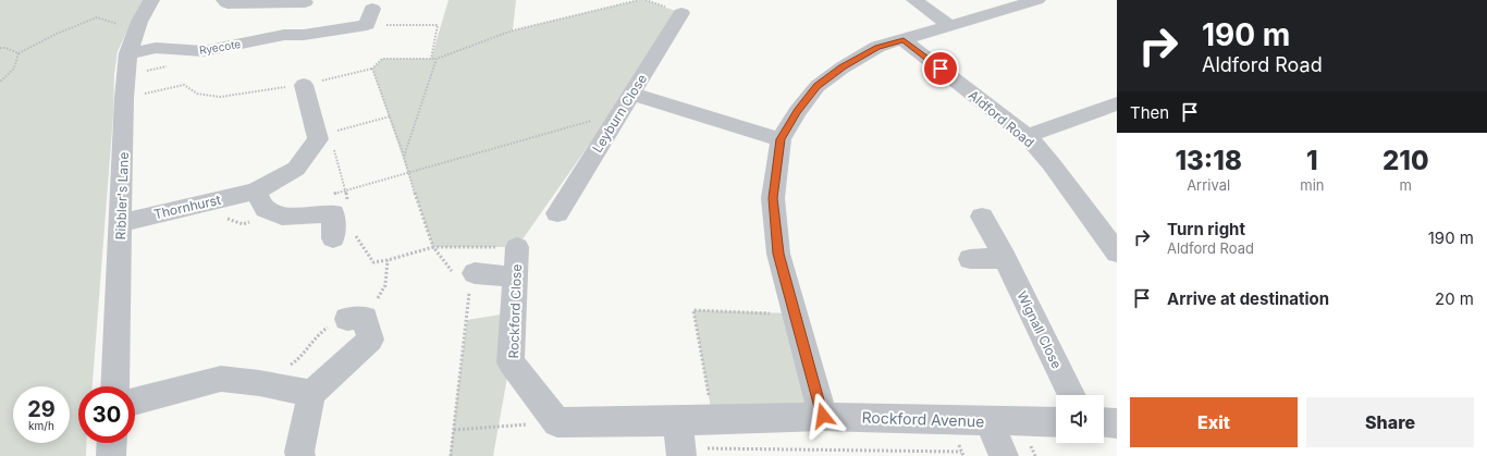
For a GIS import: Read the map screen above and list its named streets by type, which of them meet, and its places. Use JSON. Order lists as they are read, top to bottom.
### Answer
{
  "streets": {
    "street": [
      "Ryecote",
      "Leyburn Close",
      "Aldford Road",
      "Ribbler's Lane",
      "Thornhurst",
      "Rockford Close",
      "Wignall Close",
      "Rockford Avenue"
    ]
  },
  "crossings": [
    ["Ryecote", "Ribbler's Lane"],
    ["Ribbler's Lane", "Thornhurst"]
  ],
  "page": {
    "turn": ["190 m", "Aldford Road"],
    "then": "Then",
    "eta": [
      "13:18",
      "Arrival",
      "1",
      "min",
      "210",
      "m"
    ],
    "list": [
      {
        "name": "Turn right",
        "note": "Aldford Road",
        "value": "190 m"
      },
      {
        "name": "Arrive at destination",
        "value": "20 m"
      }
    ],
    "speed": "29 km/h",
    "limit": "30",
    "buttons": ["Exit", "Share"]
  }
}
